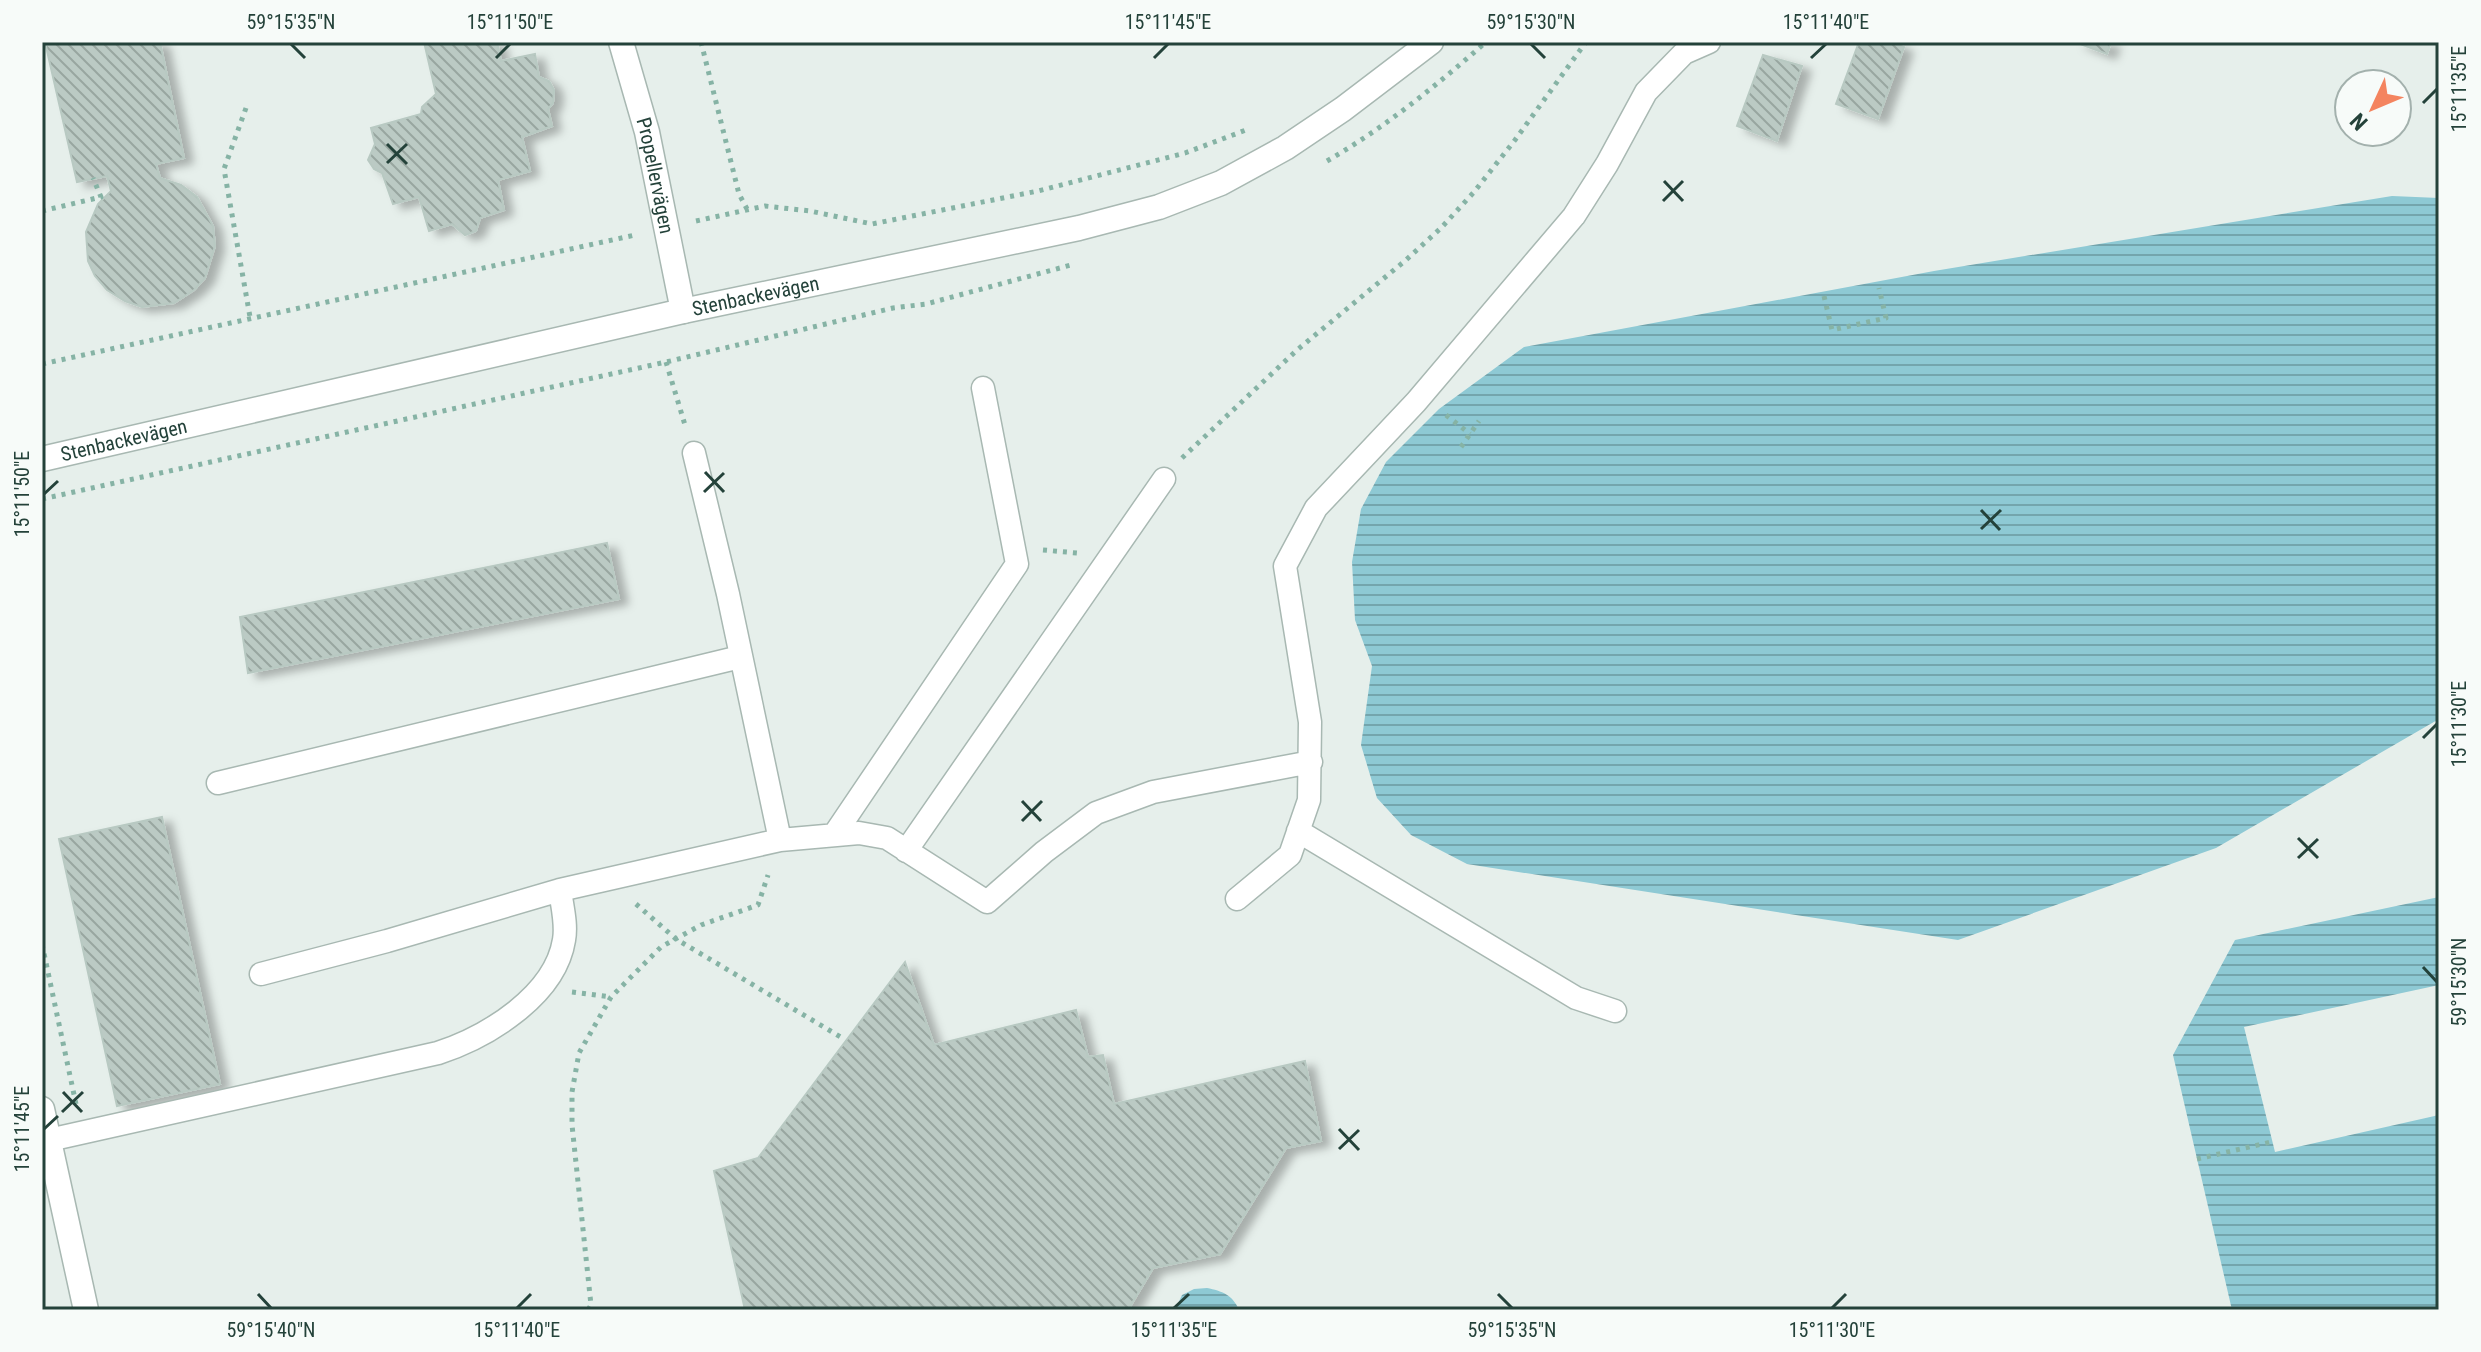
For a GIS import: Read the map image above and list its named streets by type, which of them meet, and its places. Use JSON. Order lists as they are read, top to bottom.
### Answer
{
  "streets": {
    "street": ["Propellervägen", "Stenbackevägen"]
  },
  "crossings": [
    ["Propellervägen", "Stenbackevägen"]
  ],
  "north": "bottom left",
  "coordinates": [
    "59°15'35\"N",
    "15°11'50\"E",
    "15°11'45\"E",
    "59°15'30\"N",
    "15°11'40\"E",
    "15°11'35\"E",
    "15°11'30\"E",
    "59°15'40\"N"
  ]
}
